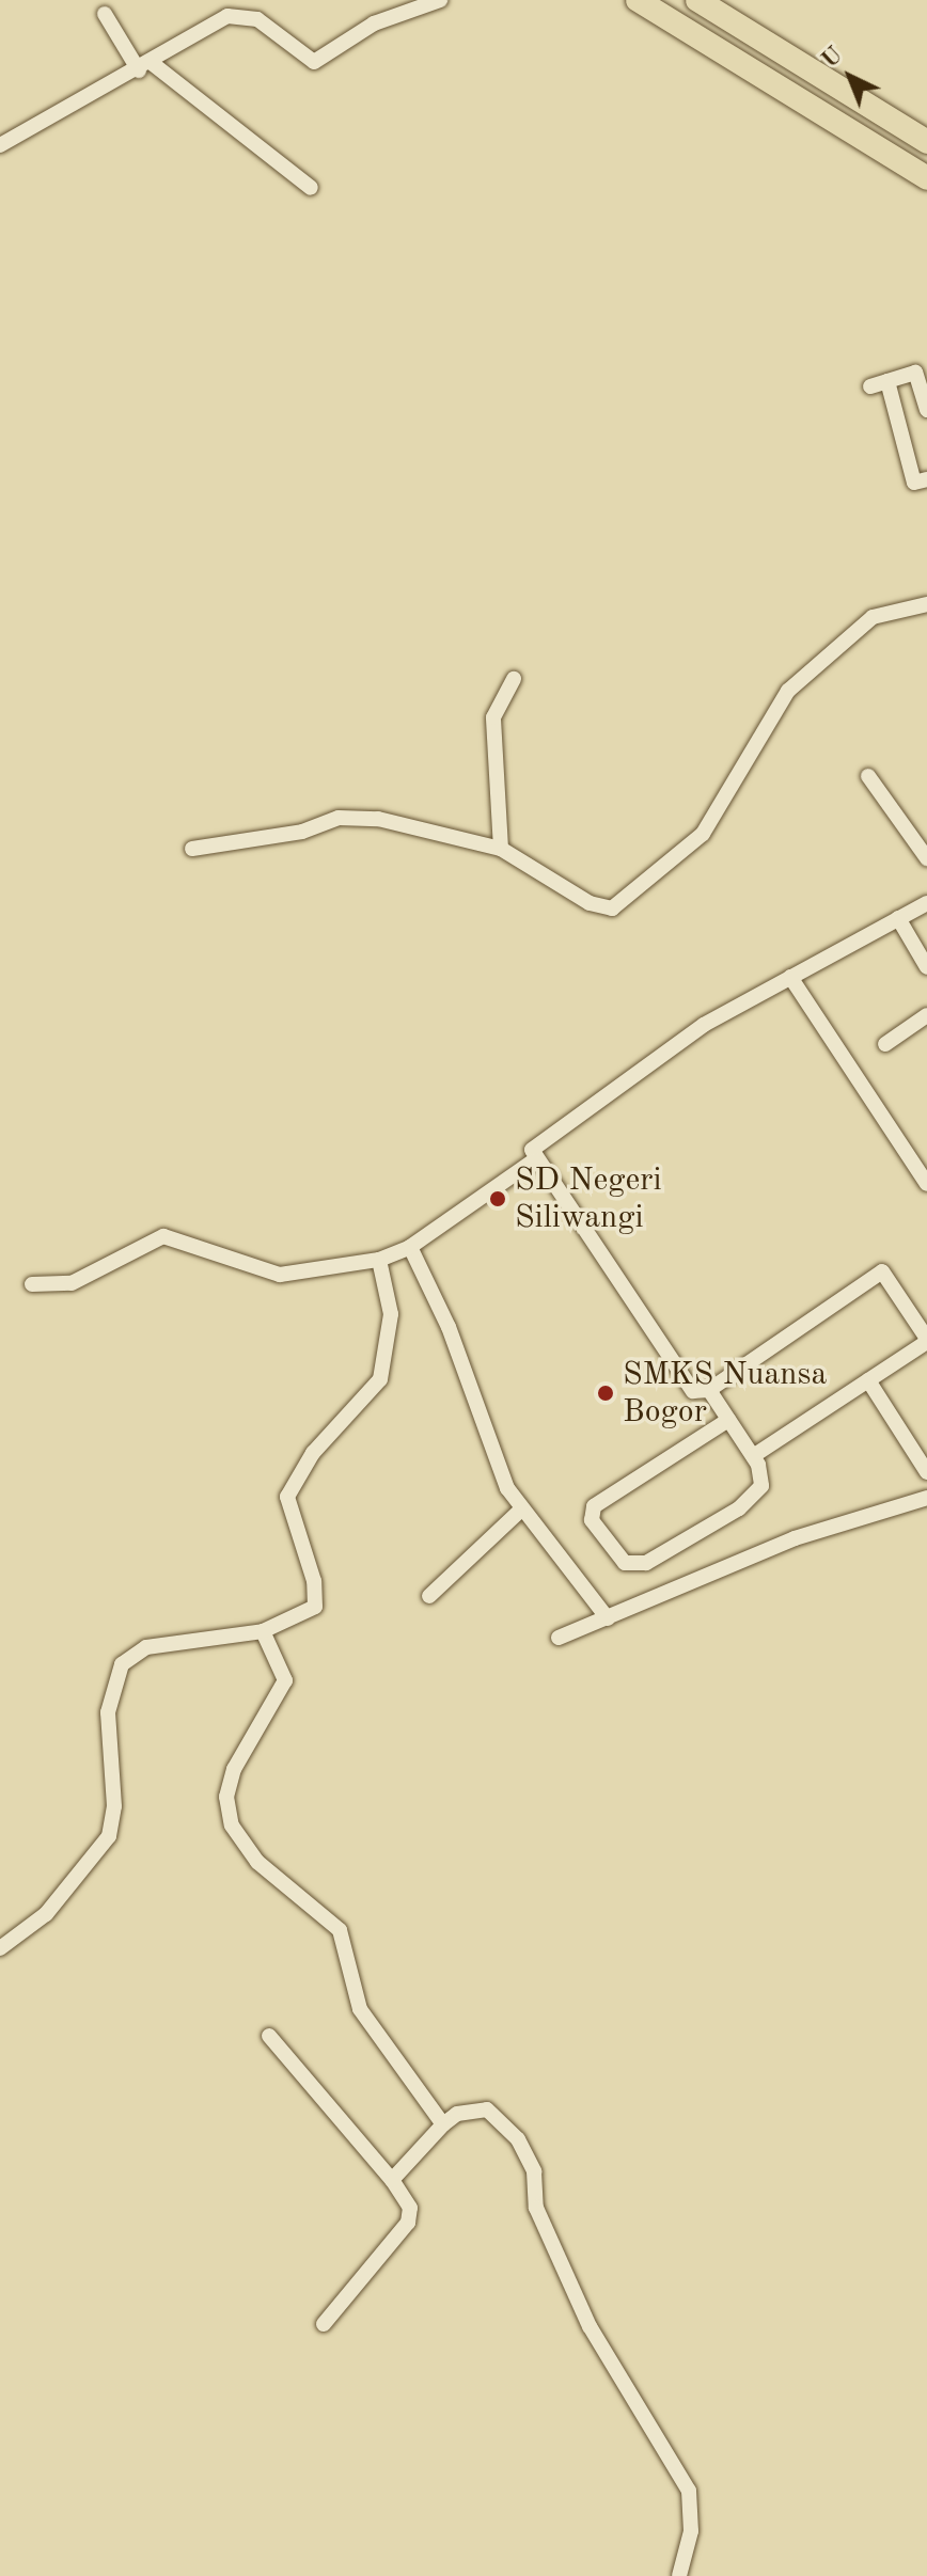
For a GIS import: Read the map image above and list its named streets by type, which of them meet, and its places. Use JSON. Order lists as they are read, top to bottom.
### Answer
{
  "places": ["SD Negeri Siliwangi", "SMKS Nuansa Bogor"],
  "north": "top left"
}
